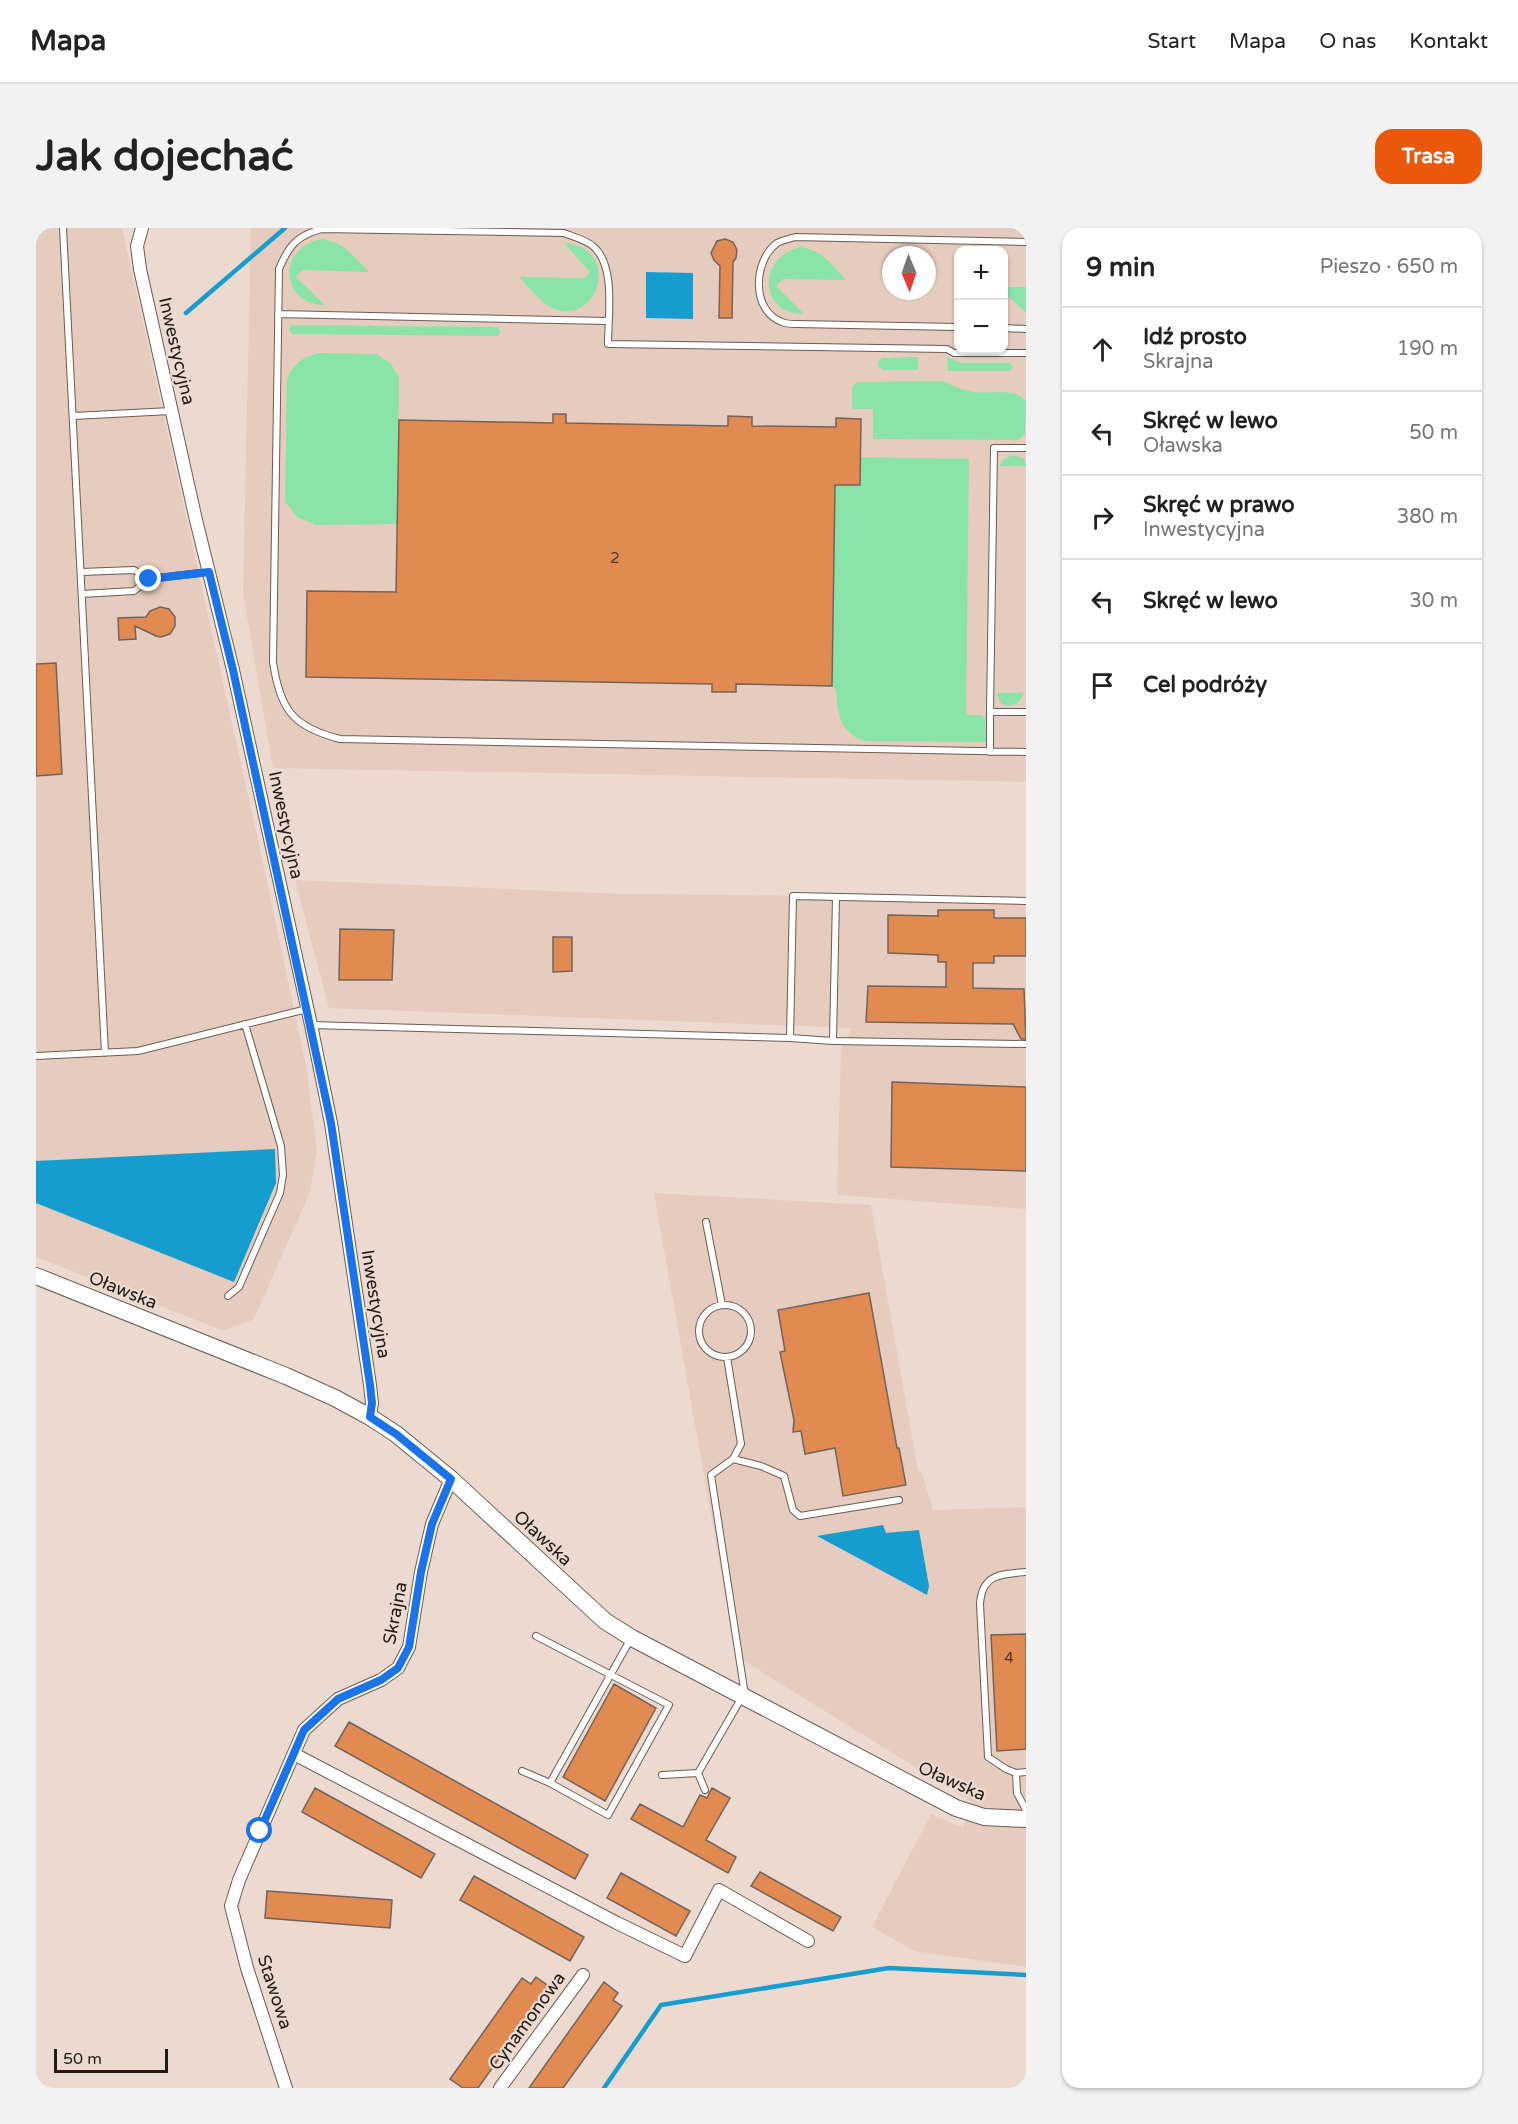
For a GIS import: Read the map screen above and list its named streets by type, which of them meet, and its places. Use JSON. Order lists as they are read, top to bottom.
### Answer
{
  "streets": {
    "street": [
      "Inwestycyjna",
      "Oławska",
      "Skrajna",
      "Stawowa",
      "Cynamonowa"
    ]
  },
  "crossings": [
    ["Inwestycyjna", "Oławska"],
    ["Oławska", "Skrajna"],
    ["Skrajna", "Stawowa"]
  ],
  "house_numbers": ["2", "4"],
  "scale_bar": "50 m",
  "north": "bottom",
  "page": {
    "header": "Mapa",
    "nav": [
      "Start",
      "Mapa",
      "O nas",
      "Kontakt"
    ],
    "buttons": "Trasa",
    "title": "Jak dojechać",
    "heading": ["9 min", "Pieszo · 650 m"],
    "map_buttons": ["+", "−"],
    "list": [
      ["Idź prosto", "Skrajna", "190 m"],
      ["Skręć w lewo", "Oławska", "50 m"],
      ["Skręć w prawo", "Inwestycyjna", "380 m"],
      ["Skręć w lewo", "30 m"],
      "Cel podróży"
    ],
    "scale": "50 m"
  }
}
